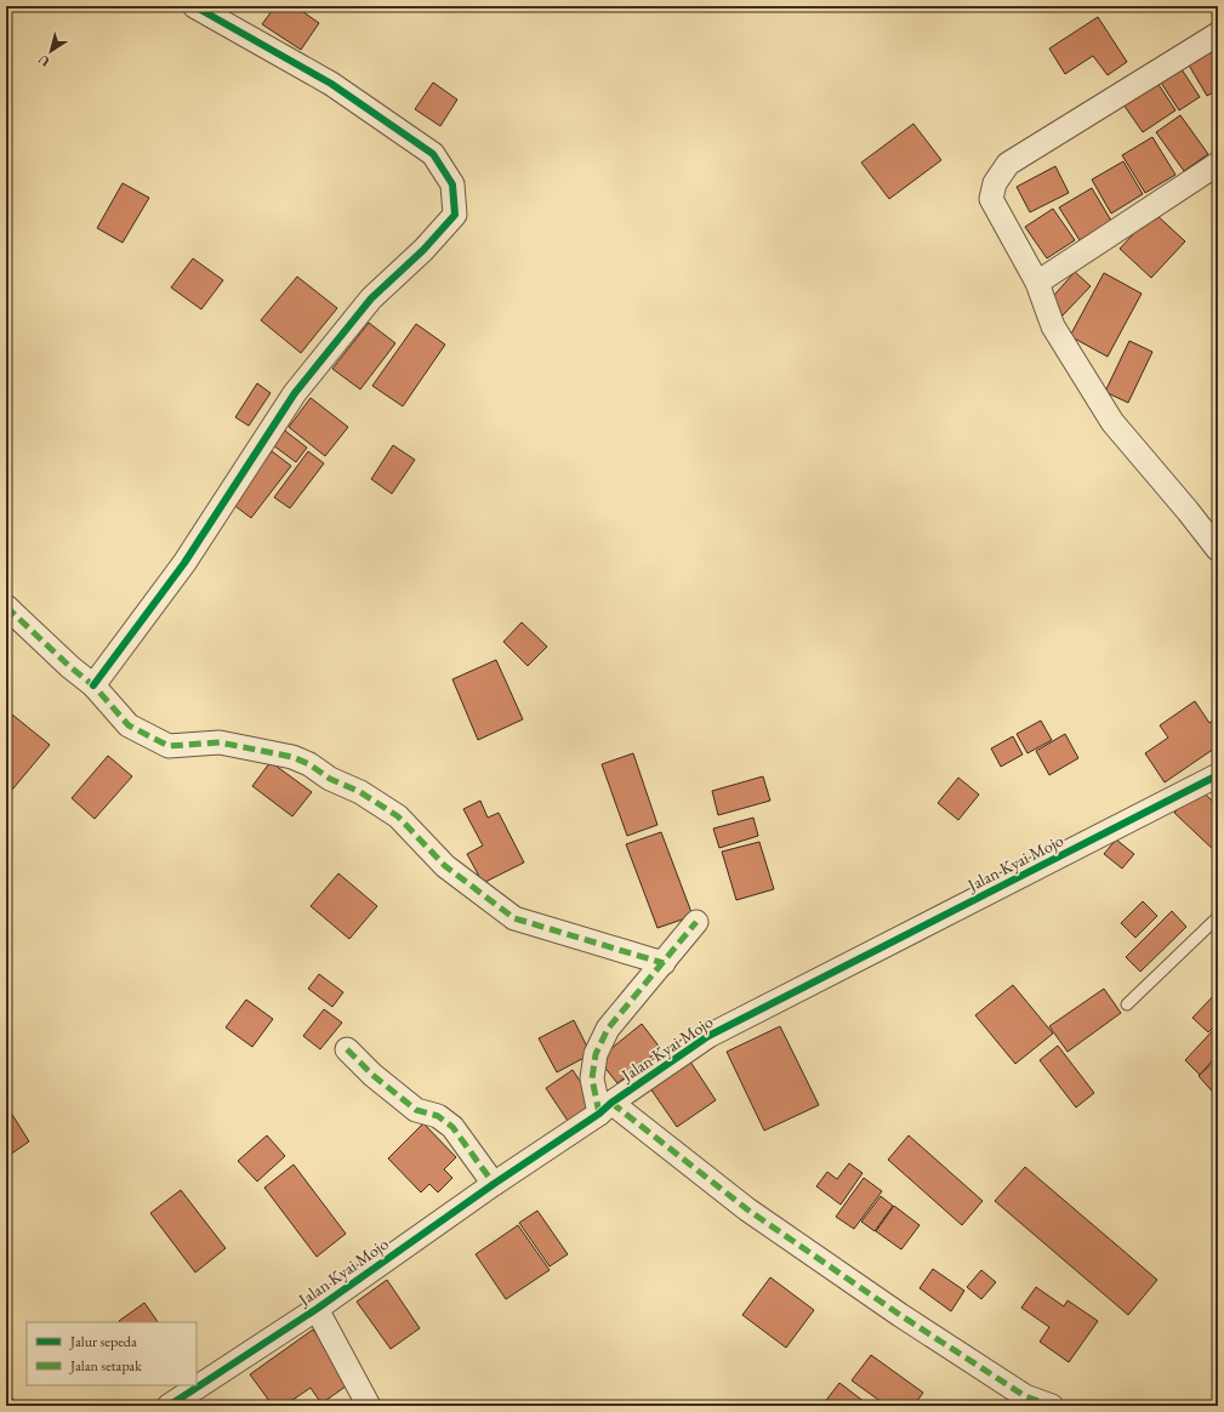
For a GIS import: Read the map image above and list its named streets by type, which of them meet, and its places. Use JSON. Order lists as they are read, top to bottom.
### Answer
{
  "streets": {
    "street": ["Jalan Kyai Mojo"]
  },
  "legend": ["Jalur sepeda", "Jalan setapak"],
  "north": "bottom left"
}
